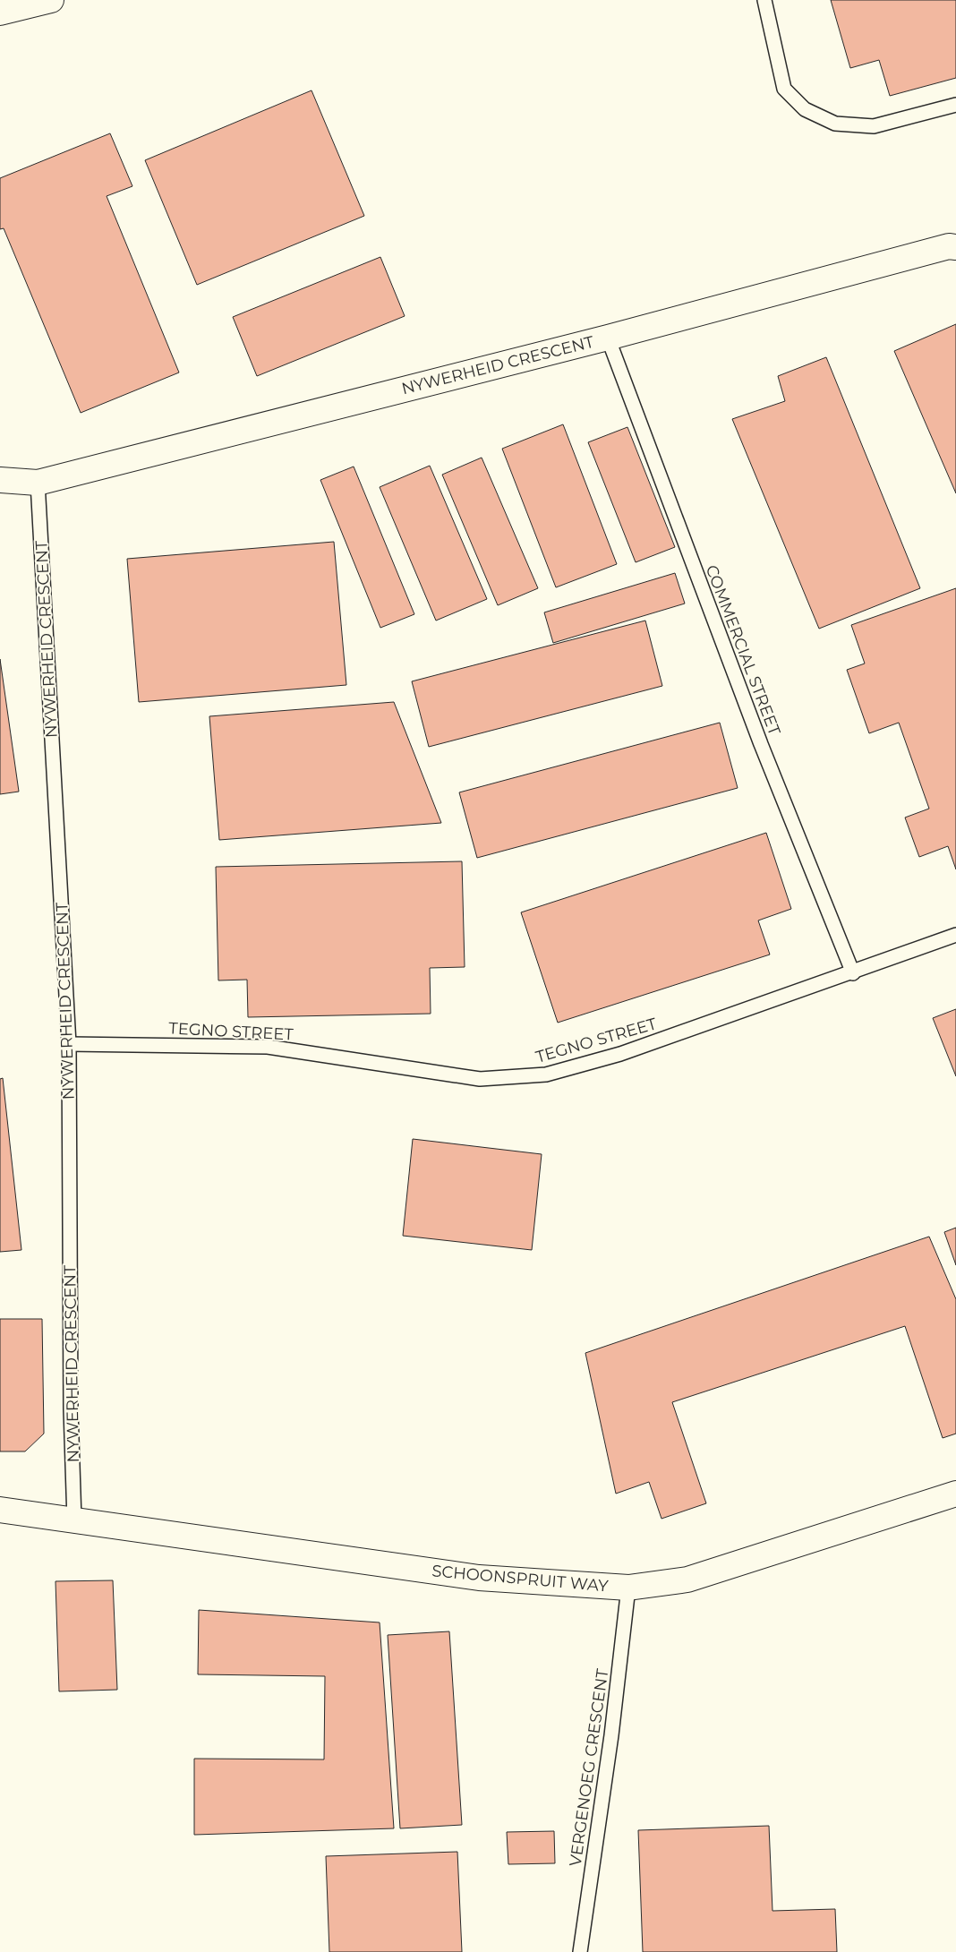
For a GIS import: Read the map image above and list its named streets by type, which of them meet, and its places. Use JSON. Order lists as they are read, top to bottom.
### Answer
{
  "streets": {
    "main road": ["NYWERHEID CRESCENT", "SCHOONSPRUIT WAY"],
    "lane": ["COMMERCIAL STREET", "TEGNO STREET", "VERGENOEG CRESCENT"]
  },
  "crossings": [
    ["NYWERHEID CRESCENT", "COMMERCIAL STREET"],
    ["NYWERHEID CRESCENT", "TEGNO STREET"],
    ["NYWERHEID CRESCENT", "SCHOONSPRUIT WAY"],
    ["COMMERCIAL STREET", "TEGNO STREET"],
    ["SCHOONSPRUIT WAY", "VERGENOEG CRESCENT"]
  ]
}
